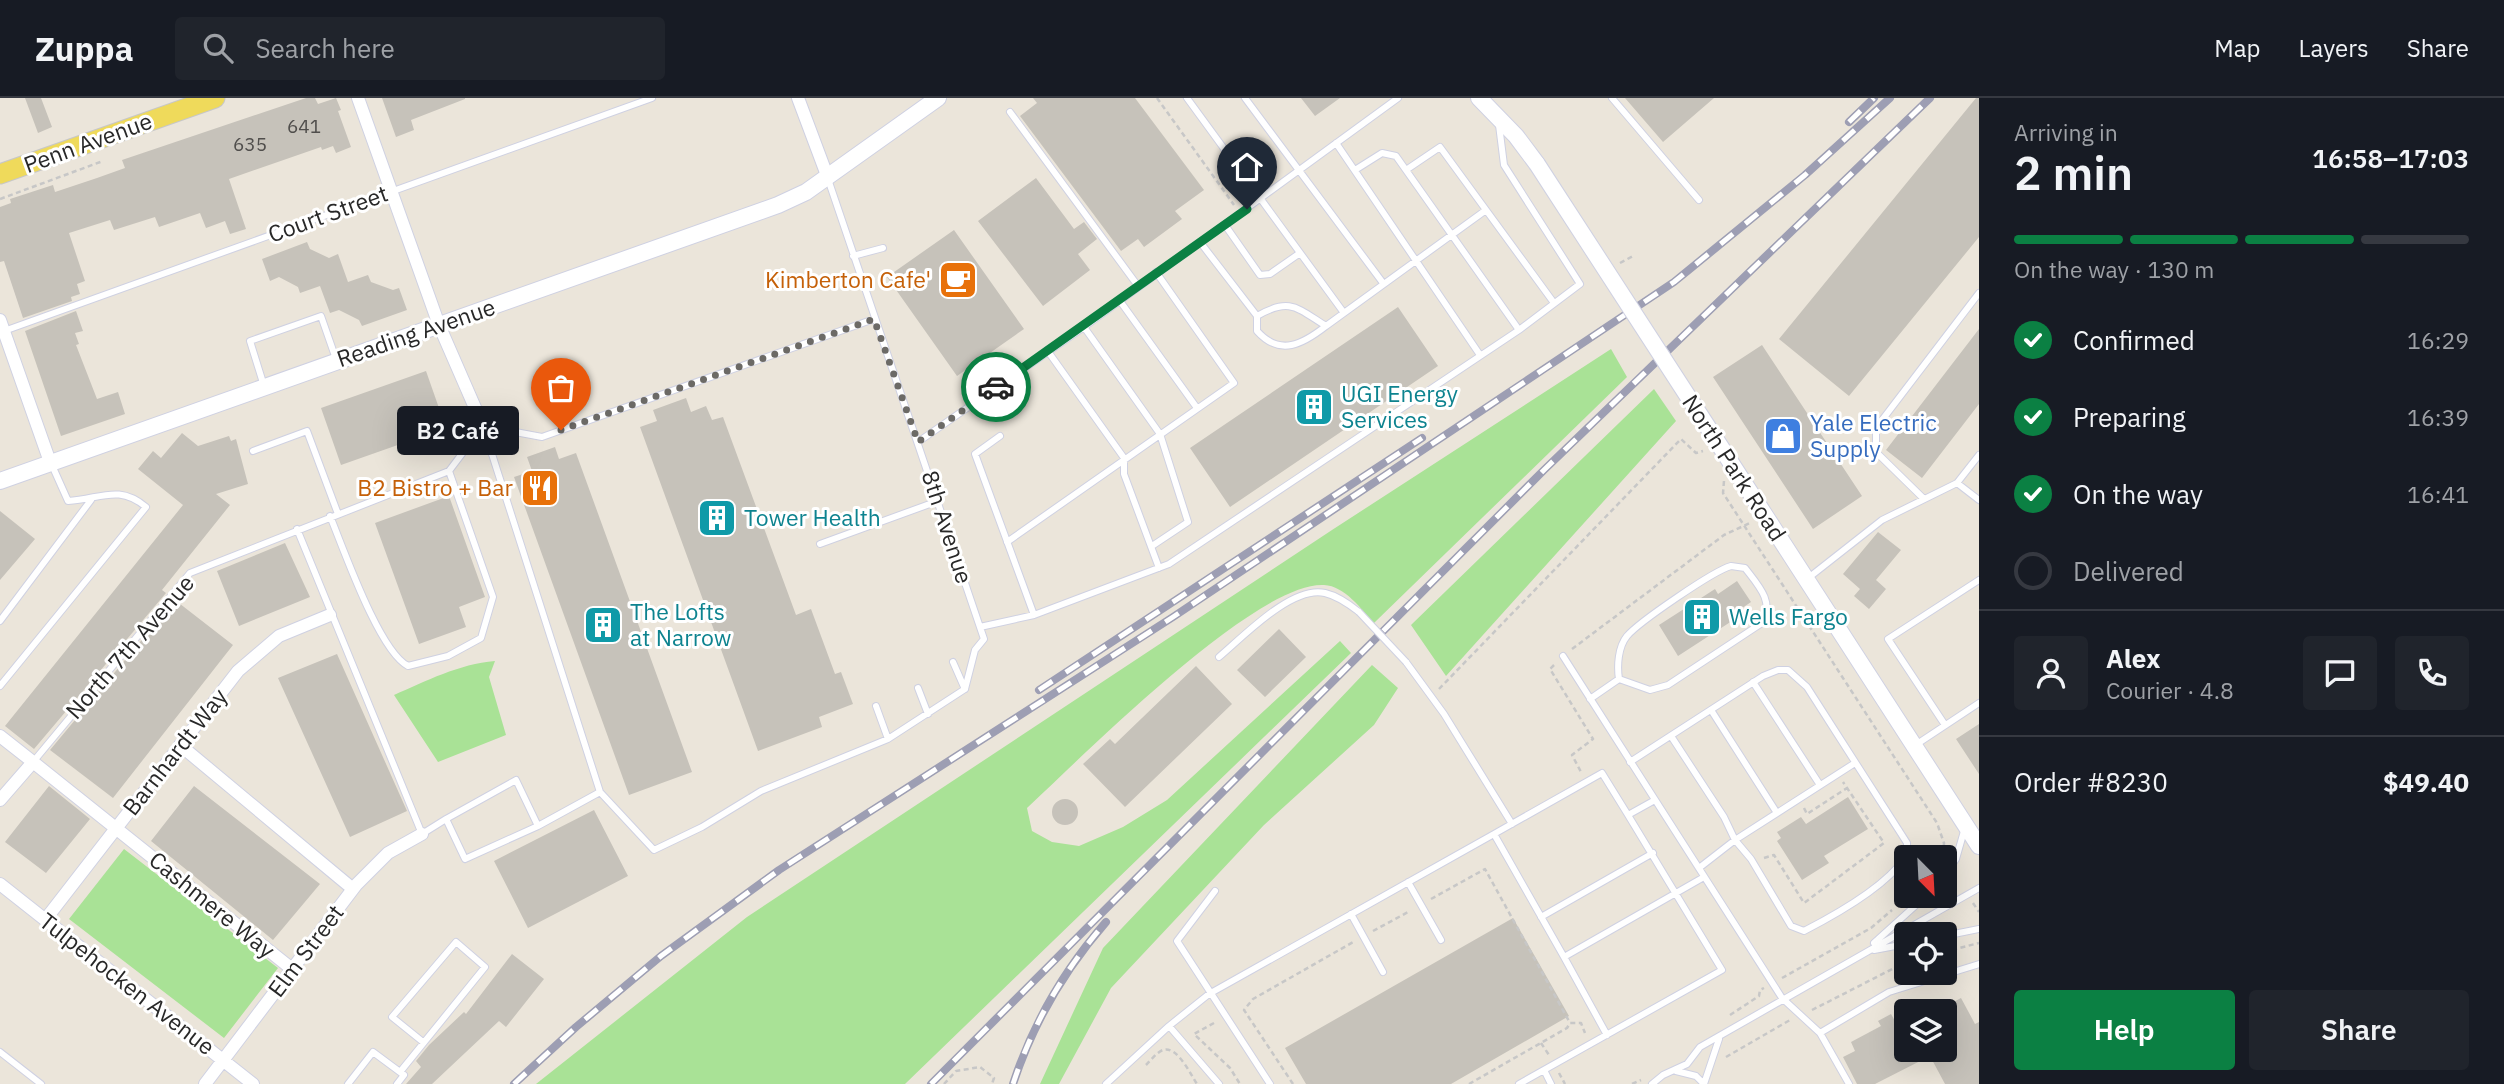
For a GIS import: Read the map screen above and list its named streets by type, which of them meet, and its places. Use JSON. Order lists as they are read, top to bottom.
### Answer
{
  "streets": {
    "main road": ["Penn Avenue"],
    "street": [
      "Reading Avenue",
      "North Park Road",
      "8th Avenue",
      "Barnhardt Way",
      "Cashmere Way",
      "Elm Street",
      "Tulpehocken Avenue"
    ],
    "lane": ["Court Street", "North 7th Avenue"]
  },
  "crossings": [
    ["Reading Avenue", "8th Avenue"],
    ["North 7th Avenue", "Cashmere Way"],
    ["Barnhardt Way", "Cashmere Way"],
    ["Barnhardt Way", "Tulpehocken Avenue"],
    ["Cashmere Way", "Elm Street"],
    ["Elm Street", "Tulpehocken Avenue"]
  ],
  "places": {
    "cafe": ["Kimberton Cafe'"],
    "building": [
      "UGI Energy Services",
      "Tower Health",
      "Wells Fargo",
      "The Lofts at Narrow"
    ],
    "other": ["B2 Café"],
    "shop": ["Yale Electric Supply"],
    "restaurant": ["B2 Bistro + Bar"]
  },
  "house_numbers": ["641", "635"],
  "north": "bottom right",
  "page": {
    "header": "Zuppa",
    "search": "Search here",
    "nav": ["Map", "Layers", "Share"],
    "heading": ["2 min", "Arriving in", "16:58–17:03"],
    "panel": [
      "Alex",
      "Courier · 4.8",
      "Order #8230",
      "$49.40"
    ],
    "bar": "On the way · 130 m",
    "list": [
      ["Confirmed", "16:29"],
      ["Preparing", "16:39"],
      ["On the way", "16:41"],
      "Delivered"
    ],
    "bubble": "B2 Café",
    "buttons": ["Help", "Share"]
  }
}
